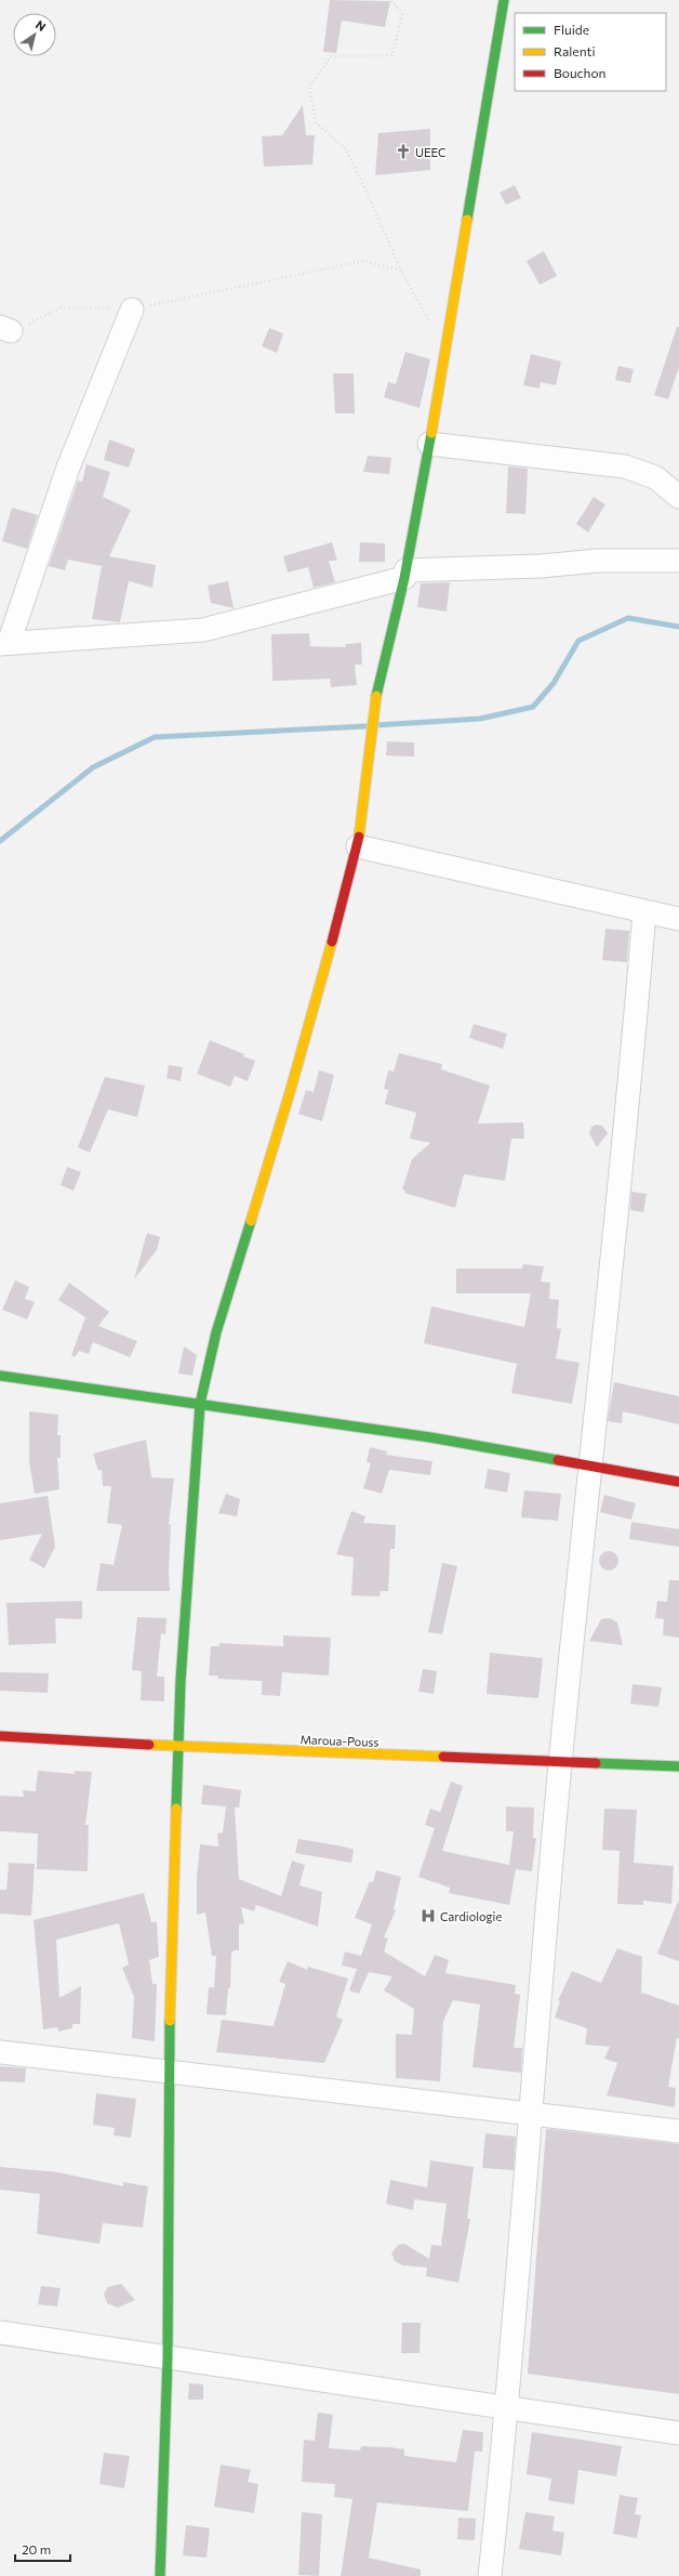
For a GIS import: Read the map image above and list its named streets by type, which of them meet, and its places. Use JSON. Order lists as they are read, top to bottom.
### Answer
{
  "streets": {
    "street": ["Maroua-Pouss"]
  },
  "places": {
    "church": ["UEEC"],
    "hospital": ["Cardiologie"]
  },
  "legend": ["Fluide", "Ralenti", "Bouchon"],
  "scale_bar": "20 m",
  "north": "top right"
}
